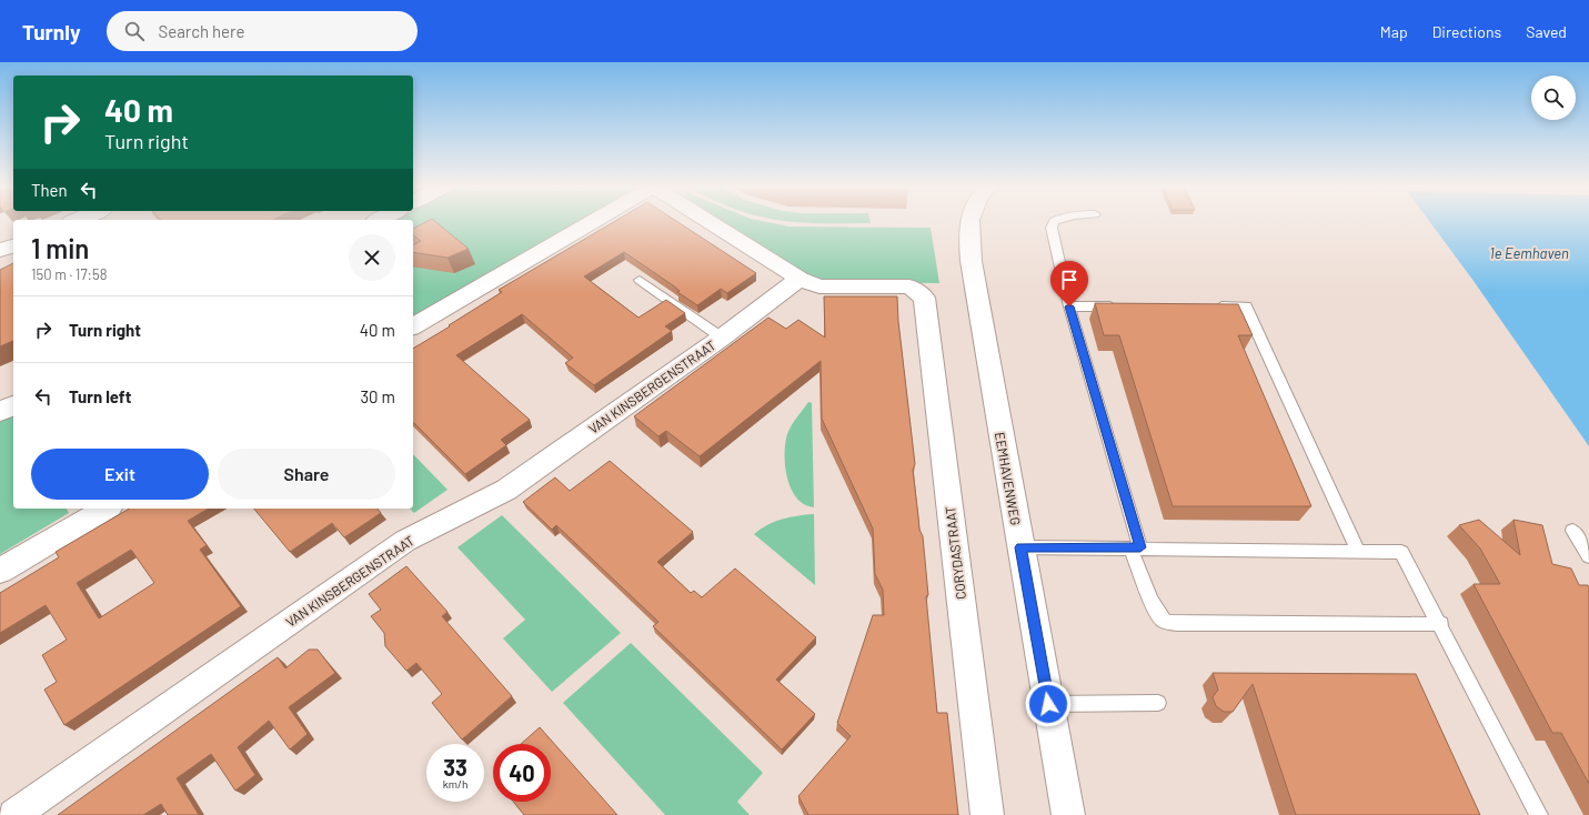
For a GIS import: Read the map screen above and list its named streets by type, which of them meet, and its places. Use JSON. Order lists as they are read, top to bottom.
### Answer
{
  "streets": {
    "street": ["VAN KINSBERGENSTRAAT", "EEMHAVENWEG", "CORYDASTRAAT"]
  },
  "crossings": [
    ["VAN KINSBERGENSTRAAT", "CORYDASTRAAT"]
  ],
  "water": ["1e Eemhaven"],
  "page": {
    "header": "Turnly",
    "search": "Search here",
    "nav": ["Map", "Directions", "Saved"],
    "turn": ["40 m", "Turn right"],
    "then": "Then",
    "heading": ["1 min", "150 m · 17:58"],
    "list": [
      {
        "name": "Turn right",
        "value": "40 m"
      },
      {
        "name": "Turn left",
        "value": "30 m"
      }
    ],
    "buttons": ["Exit", "Share"],
    "speed": "33 km/h",
    "limit": "40"
  }
}
